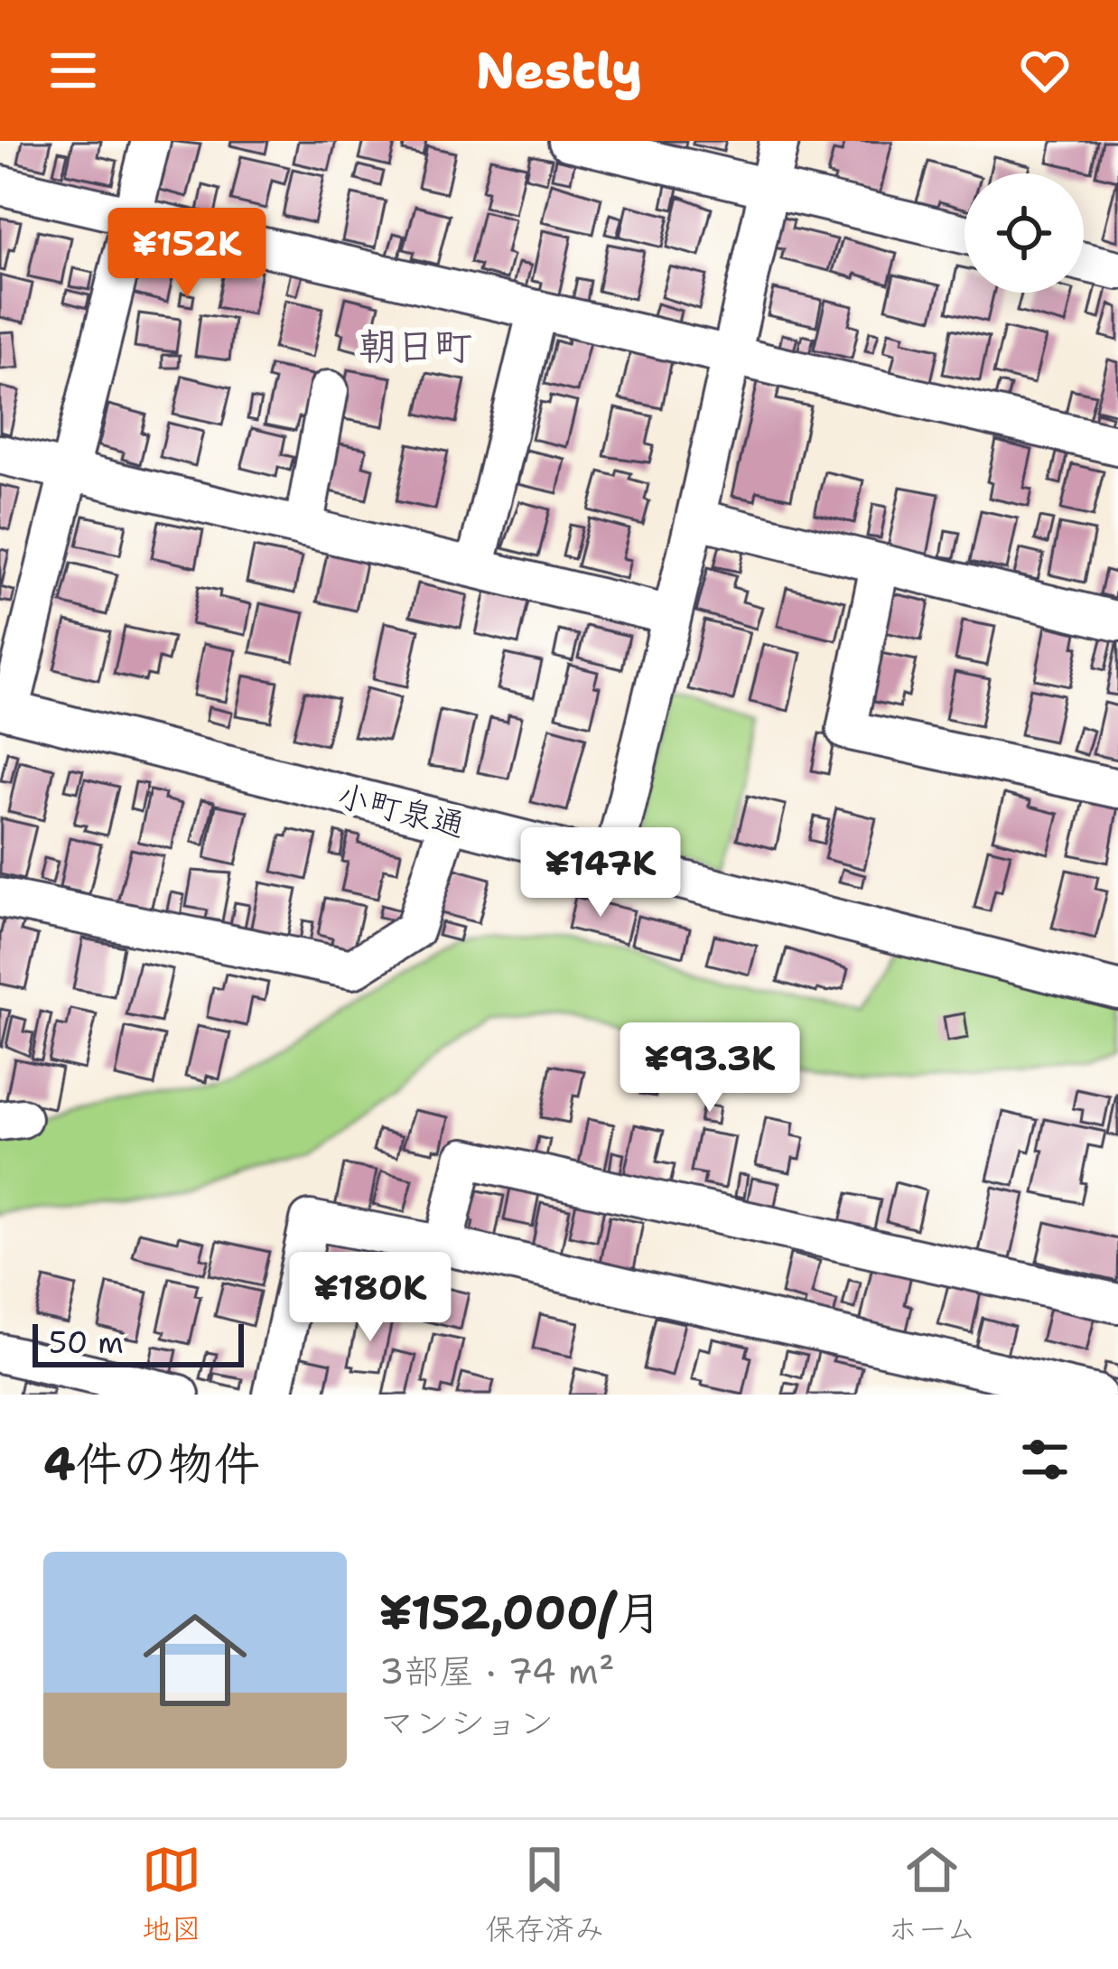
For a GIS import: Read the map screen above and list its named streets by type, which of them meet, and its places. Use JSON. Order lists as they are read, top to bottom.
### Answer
{
  "streets": {
    "street": ["小町泉通"]
  },
  "districts": ["朝日町"],
  "scale_bar": "50 m",
  "page": {
    "header": "Nestly",
    "price": [
      "¥152K",
      "¥147K",
      "¥93.3K",
      "¥180K"
    ],
    "scale": "50 m",
    "heading": "4件の物件",
    "list": [
      {
        "name": "¥152,000/月",
        "note": "3部屋 · 74 m² · マンション"
      }
    ],
    "tabs": ["地図", "保存済み", "ホーム"]
  }
}
